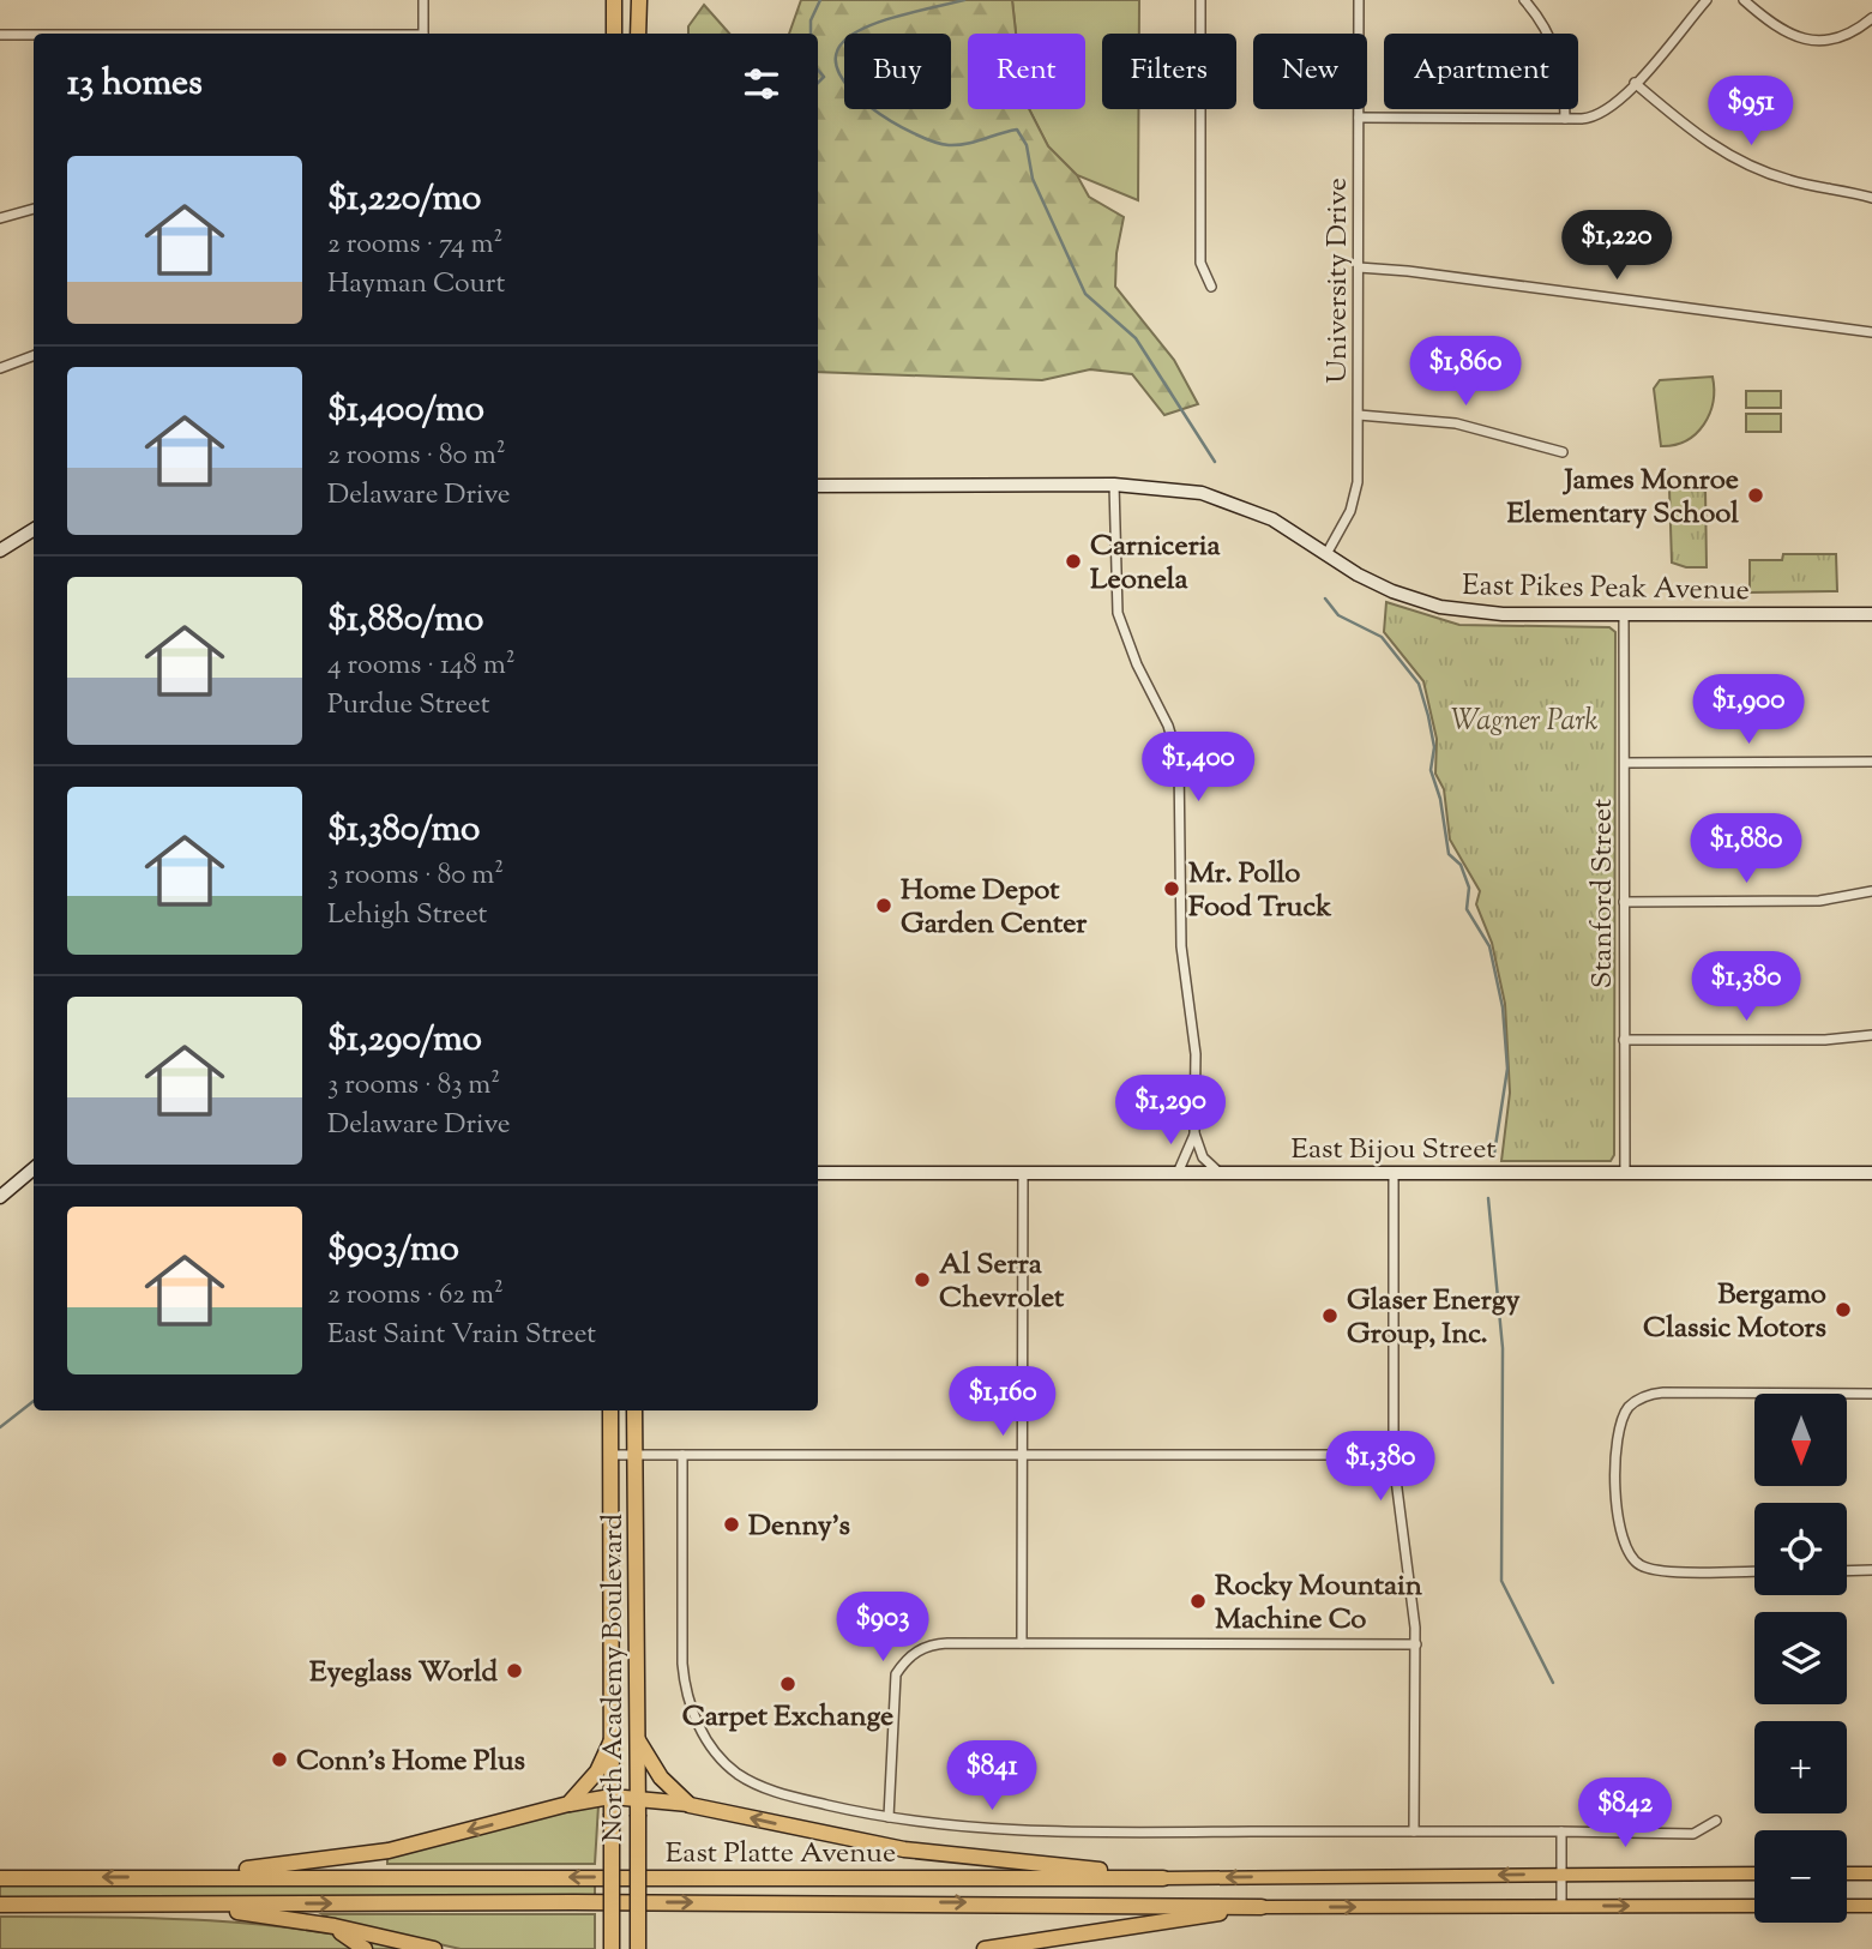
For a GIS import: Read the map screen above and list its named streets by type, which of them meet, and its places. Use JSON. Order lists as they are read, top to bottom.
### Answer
{
  "streets": {
    "highway": ["North Academy Boulevard", "East Platte Avenue"],
    "main road": ["East Pikes Peak Avenue", "East Bijou Street"],
    "street": ["University Drive", "Stanford Street"]
  },
  "crossings": [
    ["University Drive", "East Pikes Peak Avenue"],
    ["East Pikes Peak Avenue", "Stanford Street"],
    ["Stanford Street", "East Bijou Street"]
  ],
  "parks": ["Wagner Park"],
  "places": [
    "James Monroe Elementary School",
    "Carniceria Leonela",
    "Mr. Pollo Food Truck",
    "Home Depot Garden Center",
    "Al Serra Chevrolet",
    "Bergamo Classic Motors",
    "Glaser Energy Group, Inc.",
    "Denny's",
    "Rocky Mountain Machine Co",
    "Eyeglass World",
    "Carpet Exchange",
    "Conn's Home Plus"
  ],
  "north": "bottom",
  "page": {
    "chip": [
      "Buy",
      "Rent",
      "Filters",
      "New",
      "Apartment"
    ],
    "heading": "13 homes",
    "price": [
      "$951",
      "$1,220",
      "$1,860",
      "$1,900",
      "$1,400",
      "$1,880",
      "$1,380",
      "$1,290",
      "$1,160",
      "$1,380",
      "$903",
      "$841",
      "$842"
    ],
    "list": [
      {
        "name": "$1,220/mo",
        "note": "2 rooms · 74 m² · Hayman Court"
      },
      {
        "name": "$1,400/mo",
        "note": "2 rooms · 80 m² · Delaware Drive"
      },
      {
        "name": "$1,880/mo",
        "note": "4 rooms · 148 m² · Purdue Street"
      },
      {
        "name": "$1,380/mo",
        "note": "3 rooms · 80 m² · Lehigh Street"
      },
      {
        "name": "$1,290/mo",
        "note": "3 rooms · 83 m² · Delaware Drive"
      },
      {
        "name": "$903/mo",
        "note": "2 rooms · 62 m² · East Saint Vrain Street"
      }
    ],
    "map_buttons": ["+", "−"]
  }
}
